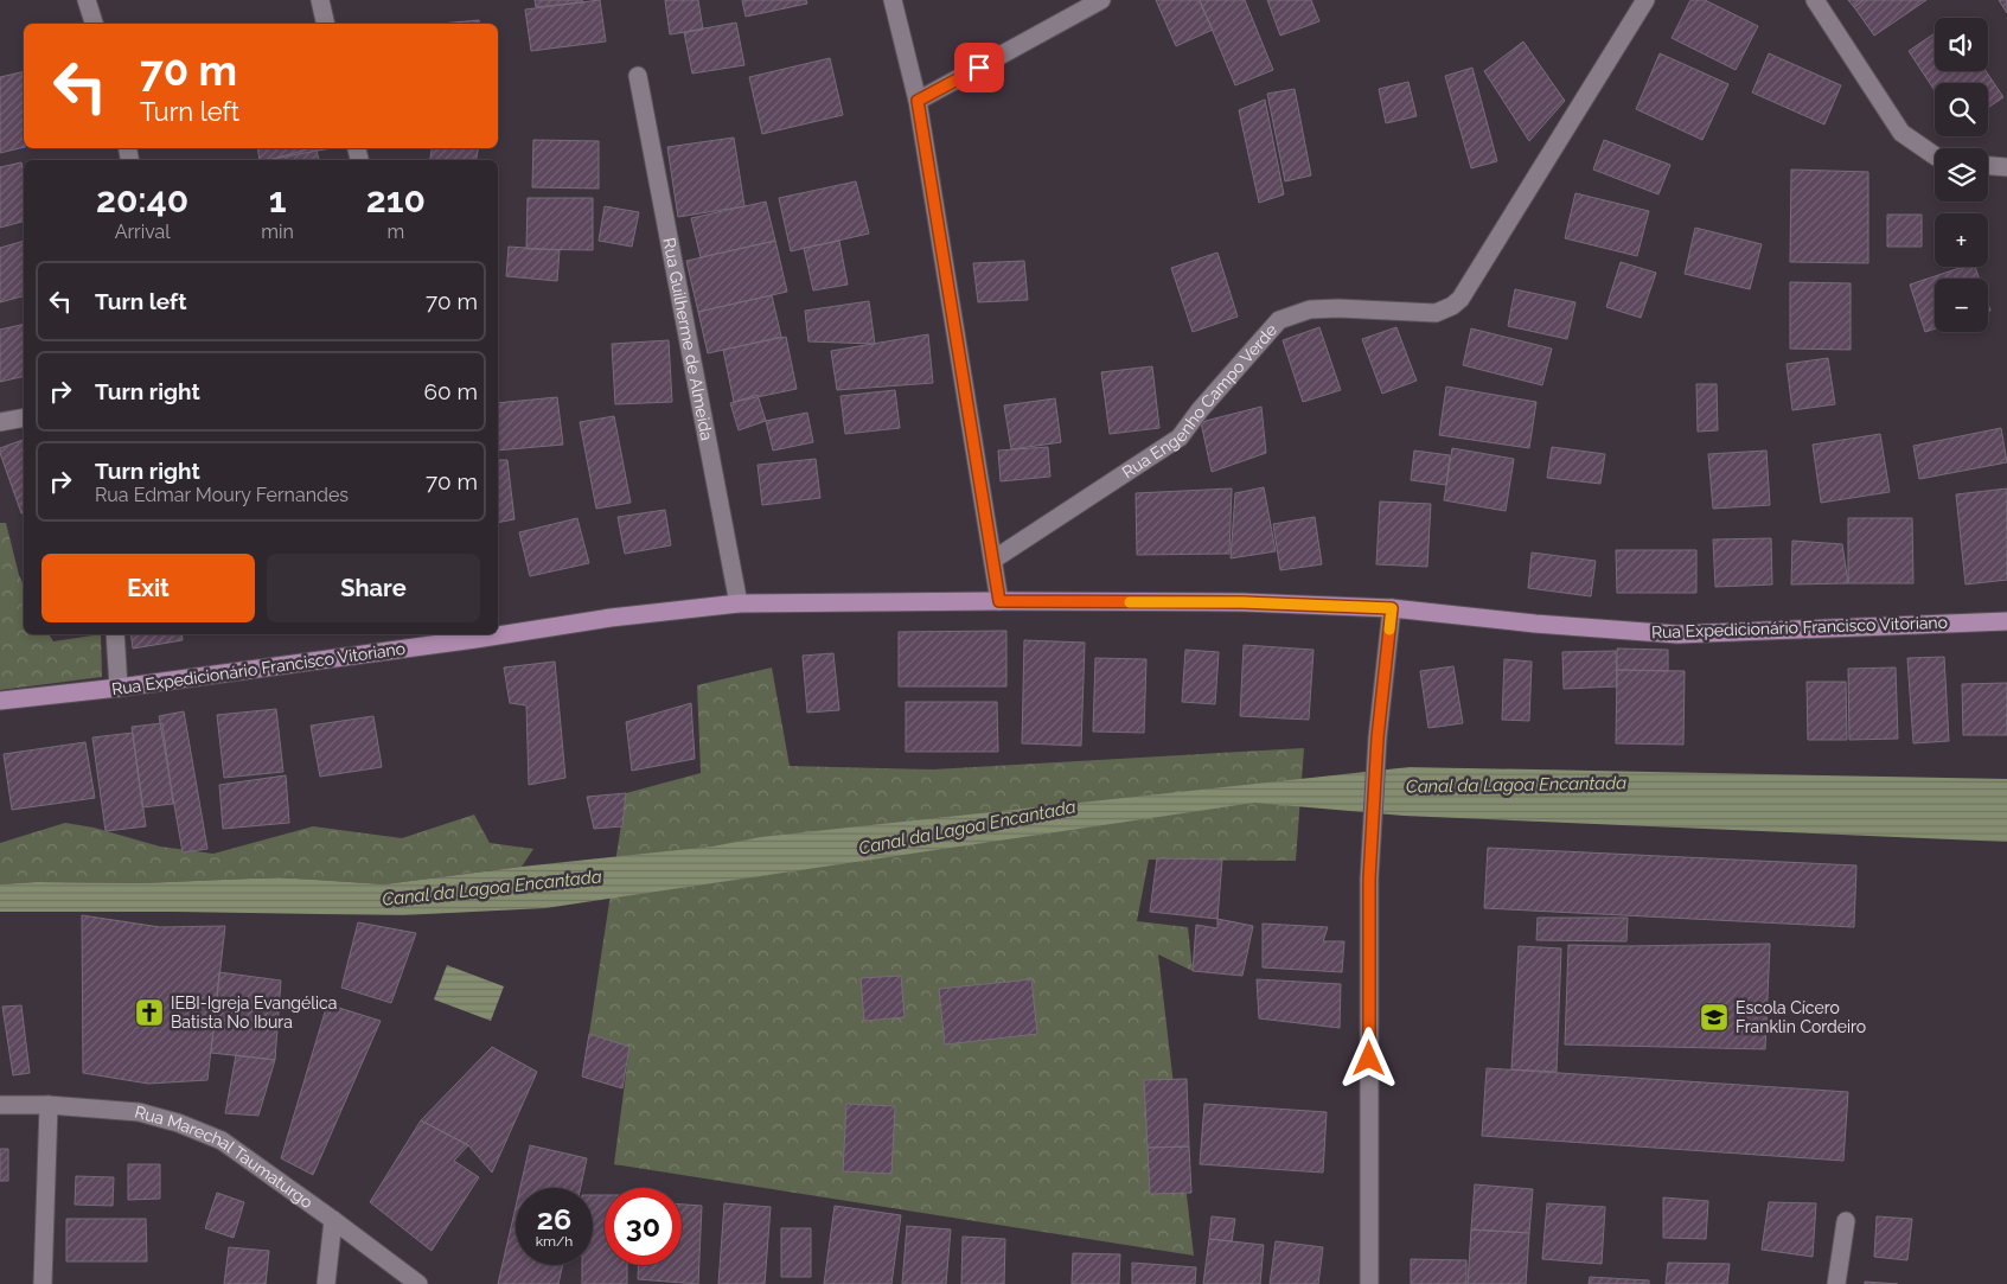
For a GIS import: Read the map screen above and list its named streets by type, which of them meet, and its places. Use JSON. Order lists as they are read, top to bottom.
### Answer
{
  "streets": {
    "main road": ["Rua Expedicionário Francisco Vitoriano"],
    "street": ["Rua Guilherme de Almeida", "Rua Engenho Campo Verde", "Rua Marechal Taumaturgo"]
  },
  "crossings": [
    ["Rua Guilherme de Almeida", "Rua Expedicionário Francisco Vitoriano"]
  ],
  "water": ["Canal da Lagoa Encantada"],
  "places": {
    "church": ["IEBI-Igreja Evangélica Batista No Ibura"],
    "school or university": ["Escola Cícero Franklin Cordeiro"]
  },
  "page": {
    "map_buttons": ["+", "−"],
    "turn": ["70 m", "Turn left"],
    "eta": [
      "20:40",
      "Arrival",
      "1",
      "min",
      "210",
      "m"
    ],
    "list": [
      {
        "name": "Turn left",
        "value": "70 m"
      },
      {
        "name": "Turn right",
        "value": "60 m"
      },
      {
        "name": "Turn right",
        "note": "Rua Edmar Moury Fernandes",
        "value": "70 m"
      }
    ],
    "buttons": ["Exit", "Share"],
    "speed": "26 km/h",
    "limit": "30"
  }
}
